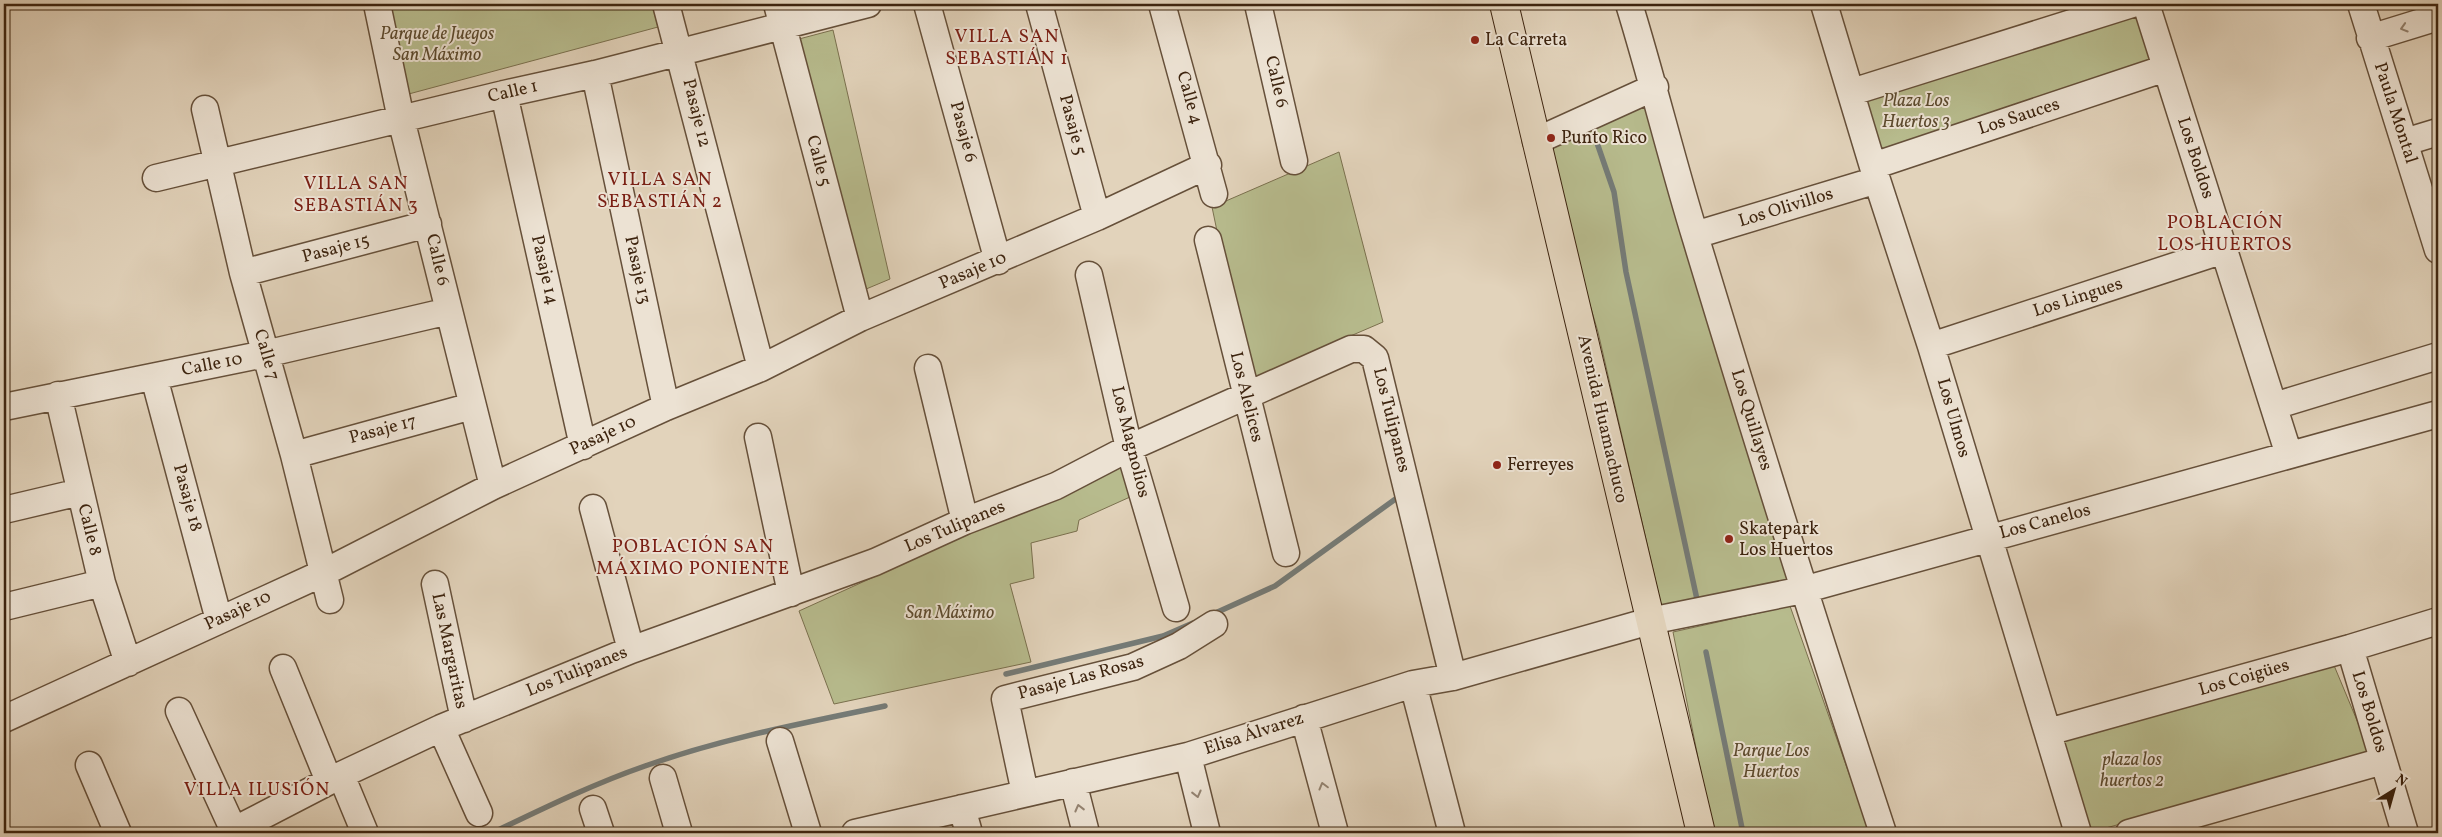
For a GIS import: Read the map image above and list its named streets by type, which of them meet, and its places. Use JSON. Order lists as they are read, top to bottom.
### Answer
{
  "streets": {
    "main road": ["Avenida Huamachuco"],
    "street": [
      "Calle 6",
      "Calle 1",
      "Calle 4",
      "Pasaje 12",
      "Paula Montal",
      "Los Sauces",
      "Pasaje 5",
      "Pasaje 6",
      "Los Boldos",
      "Calle 5",
      "Los Olivillos",
      "Pasaje 15",
      "Pasaje 14",
      "Pasaje 13",
      "Pasaje 10",
      "Los Lingues",
      "Calle 7",
      "Calle 10",
      "Los Alelices",
      "Los Ulmos",
      "Los Tulipanes",
      "Los Quillayes",
      "Pasaje 17",
      "Los Magnolios",
      "Pasaje 18",
      "Los Canelos",
      "Calle 8",
      "Las Margaritas",
      "Pasaje Las Rosas",
      "Los Coigües",
      "Elisa Álvarez"
    ]
  },
  "crossings": [
    ["Calle 6", "Calle 1"],
    ["Calle 6", "Pasaje 15"],
    ["Calle 6", "Pasaje 10"],
    ["Calle 6", "Calle 10"],
    ["Calle 6", "Pasaje 17"],
    ["Calle 1", "Pasaje 12"],
    ["Calle 1", "Calle 5"],
    ["Calle 1", "Pasaje 14"],
    ["Calle 1", "Pasaje 13"],
    ["Calle 1", "Calle 7"],
    ["Calle 4", "Pasaje 10"],
    ["Pasaje 12", "Pasaje 10"],
    ["Los Sauces", "Los Boldos"],
    ["Los Sauces", "Los Olivillos"],
    ["Los Sauces", "Los Ulmos"],
    ["Pasaje 5", "Pasaje 10"],
    ["Pasaje 6", "Pasaje 10"],
    ["Los Boldos", "Los Lingues"],
    ["Los Boldos", "Los Canelos"],
    ["Los Boldos", "Los Coigües"],
    ["Calle 5", "Pasaje 10"],
    ["Los Olivillos", "Los Ulmos"],
    ["Los Olivillos", "Los Quillayes"],
    ["Pasaje 15", "Calle 7"],
    ["Pasaje 14", "Pasaje 10"],
    ["Pasaje 13", "Pasaje 10"],
    ["Pasaje 10", "Calle 7"],
    ["Pasaje 10", "Pasaje 18"],
    ["Pasaje 10", "Calle 8"],
    ["Los Lingues", "Los Ulmos"],
    ["Calle 7", "Calle 10"],
    ["Calle 7", "Pasaje 17"],
    ["Calle 10", "Pasaje 18"],
    ["Calle 10", "Calle 8"],
    ["Los Alelices", "Los Tulipanes"],
    ["Los Ulmos", "Los Canelos"],
    ["Los Ulmos", "Los Coigües"],
    ["Avenida Huamachuco", "Los Canelos"],
    ["Avenida Huamachuco", "Elisa Álvarez"],
    ["Los Tulipanes", "Los Magnolios"],
    ["Los Tulipanes", "Las Margaritas"],
    ["Los Tulipanes", "Elisa Álvarez"],
    ["Los Quillayes", "Los Canelos"],
    ["Los Canelos", "Elisa Álvarez"],
    ["Pasaje Las Rosas", "Elisa Álvarez"]
  ],
  "districts": [
    "VILLA SAN SEBASTIÁN 1",
    "VILLA SAN SEBASTIÁN 2",
    "VILLA SAN SEBASTIÁN 3",
    "POBLACIÓN LOS HUERTOS",
    "POBLACIÓN SAN MÁXIMO PONIENTE",
    "VILLA ILUSIÓN"
  ],
  "parks": [
    "Parque de Juegos San Máximo",
    "Plaza Los Huertos 3",
    "San Máximo",
    "Parque Los Huertos",
    "plaza los huertos 2"
  ],
  "places": [
    "La Carreta",
    "Punto Rico",
    "Ferreyes",
    "Skatepark Los Huertos"
  ],
  "north": "top right"
}
